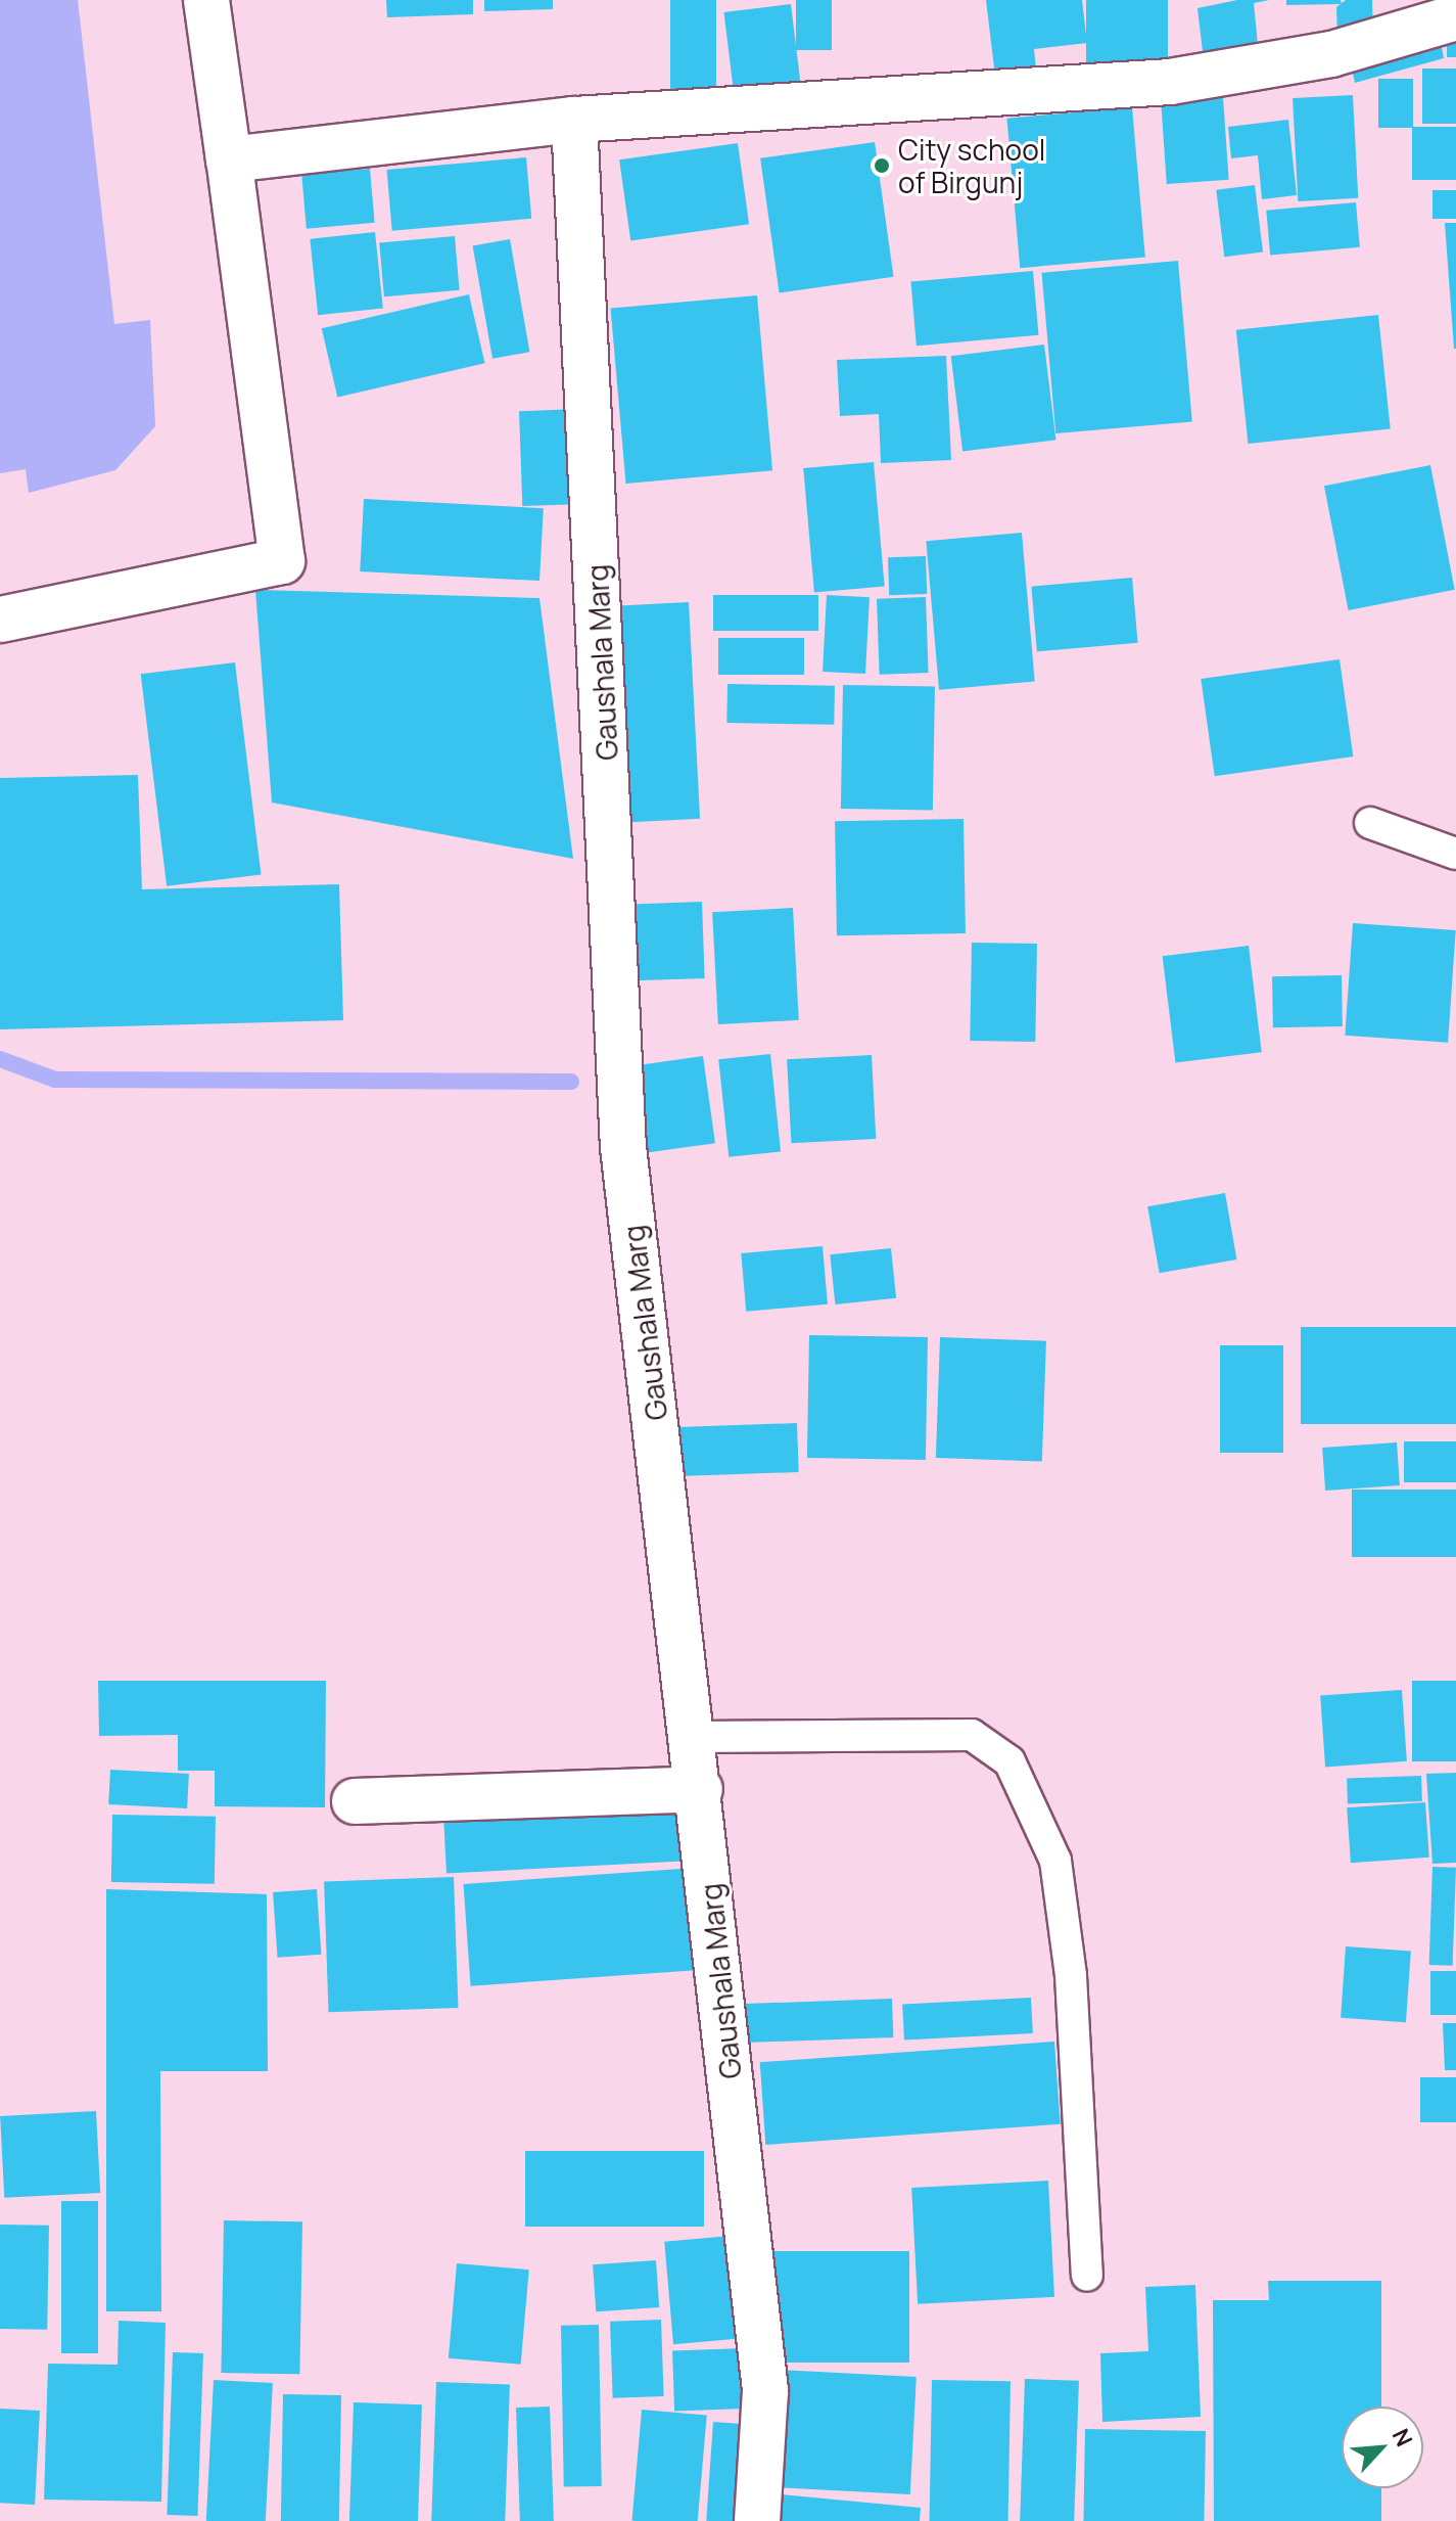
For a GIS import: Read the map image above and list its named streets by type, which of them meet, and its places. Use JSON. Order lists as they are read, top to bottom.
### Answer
{
  "streets": {
    "street": ["Gaushala Marg"]
  },
  "places": ["City school of Birgunj"],
  "north": "top right"
}
